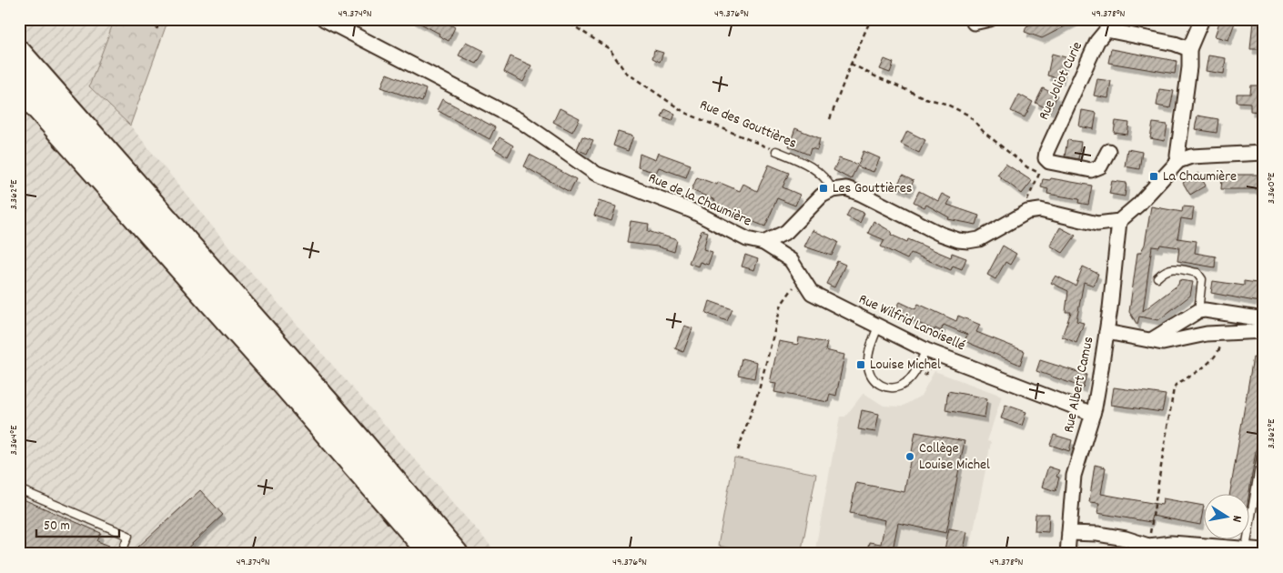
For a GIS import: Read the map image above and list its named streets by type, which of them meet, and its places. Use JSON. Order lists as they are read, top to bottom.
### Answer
{
  "streets": {
    "street": [
      "Rue Joliot Curie",
      "Rue de la Chaumière",
      "Rue Wilfrid Lanoisellé",
      "Rue Albert Camus"
    ],
    "lane": ["Rue des Gouttières"]
  },
  "crossings": [
    ["Rue des Gouttières", "Rue de la Chaumière"],
    ["Rue Wilfrid Lanoisellé", "Rue Albert Camus"]
  ],
  "places": {
    "transit": ["La Chaumière", "Les Gouttières", "Louise Michel"],
    "other": ["Collège Louise Michel"]
  },
  "scale_bar": "50 m",
  "north": "right",
  "coordinates": [
    "49.374°N",
    "49.376°N",
    "49.378°N",
    "3.360°E",
    "3.362°E",
    "3.364°E"
  ]
}
